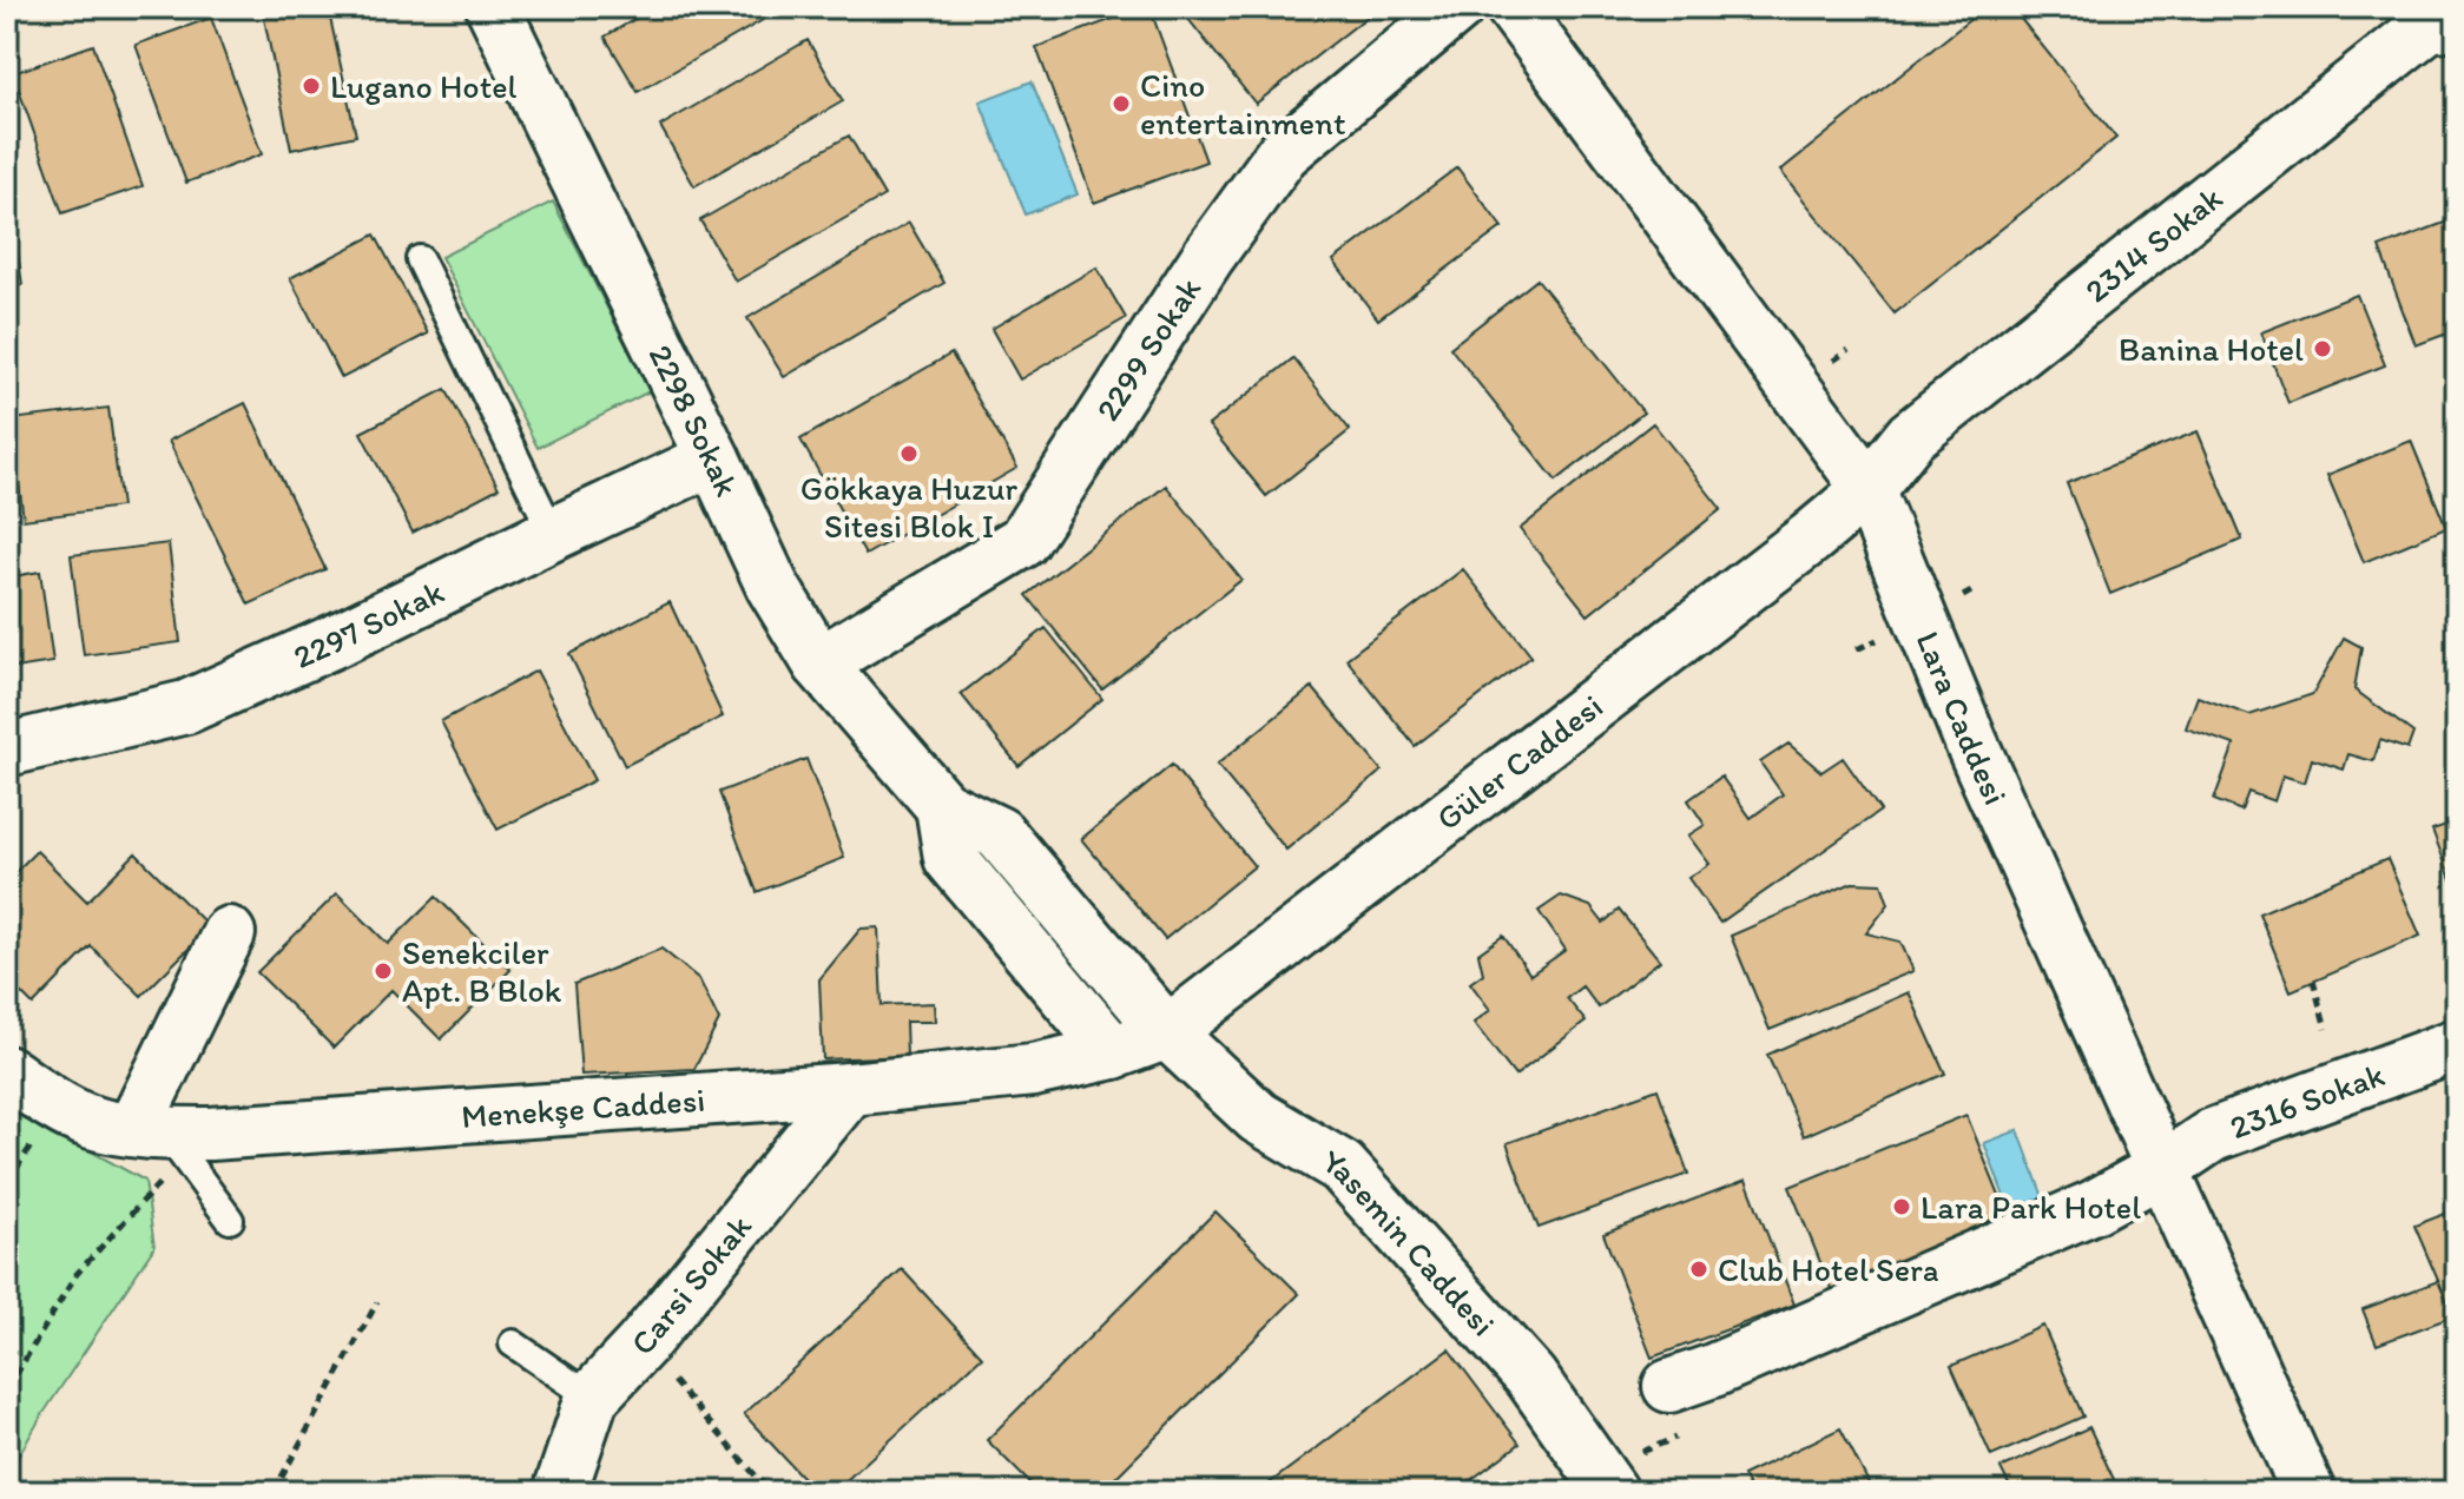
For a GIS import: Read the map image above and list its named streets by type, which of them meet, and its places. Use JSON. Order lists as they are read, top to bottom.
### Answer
{
  "streets": {
    "street": [
      "2314 Sokak",
      "2299 Sokak",
      "2298 Sokak",
      "2297 Sokak",
      "Lara Caddesi",
      "Güler Caddesi",
      "2316 Sokak",
      "Menekşe Caddesi",
      "Yasemin Caddesi",
      "Carsi Sokak"
    ]
  },
  "crossings": [
    ["2314 Sokak", "Lara Caddesi"],
    ["2314 Sokak", "Güler Caddesi"],
    ["2299 Sokak", "2298 Sokak"],
    ["2298 Sokak", "2297 Sokak"],
    ["2298 Sokak", "Güler Caddesi"],
    ["2298 Sokak", "Menekşe Caddesi"],
    ["2298 Sokak", "Yasemin Caddesi"],
    ["Lara Caddesi", "Güler Caddesi"],
    ["Lara Caddesi", "2316 Sokak"],
    ["Güler Caddesi", "Menekşe Caddesi"],
    ["Güler Caddesi", "Yasemin Caddesi"],
    ["Menekşe Caddesi", "Yasemin Caddesi"],
    ["Menekşe Caddesi", "Carsi Sokak"]
  ],
  "places": [
    "Lugano Hotel",
    "Cino entertainment",
    "Banina Hotel",
    "Gökkaya Huzur Sitesi Blok I",
    "Senekciler Apt. B Blok",
    "Lara Park Hotel",
    "Club Hotel Sera"
  ]
}
